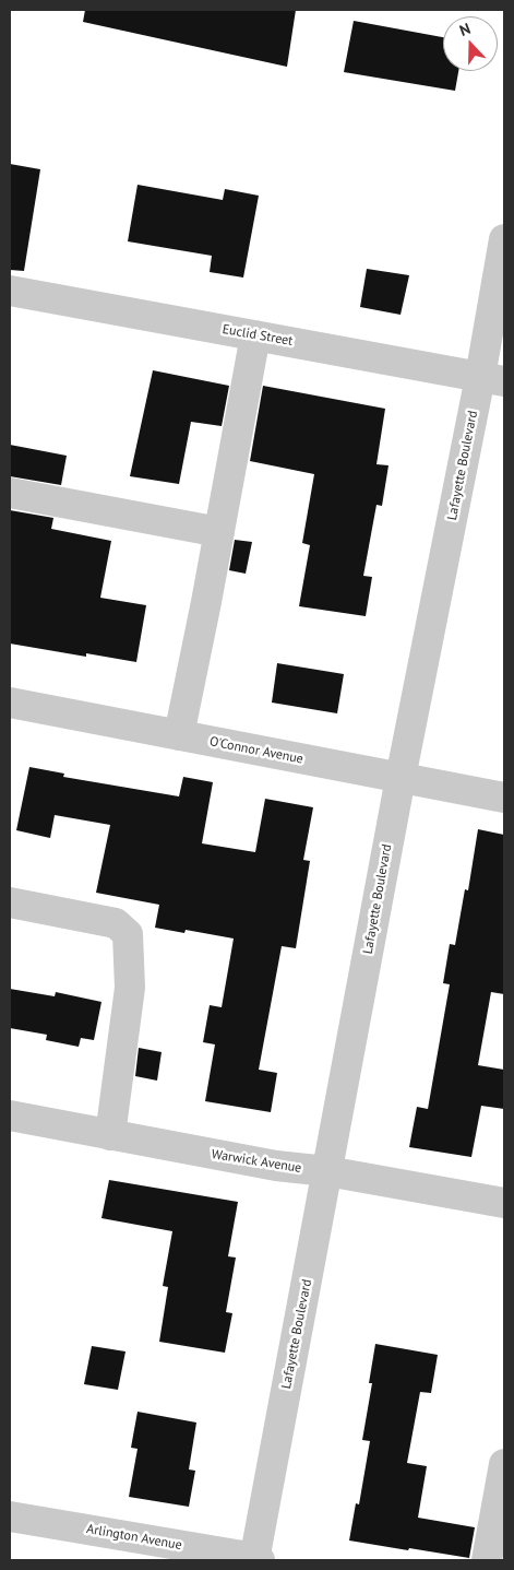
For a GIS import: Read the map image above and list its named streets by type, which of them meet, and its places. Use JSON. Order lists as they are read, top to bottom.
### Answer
{
  "streets": {
    "street": [
      "Euclid Street",
      "Lafayette Boulevard",
      "O'Connor Avenue",
      "Warwick Avenue",
      "Arlington Avenue"
    ]
  },
  "crossings": [
    ["Euclid Street", "Lafayette Boulevard"],
    ["Lafayette Boulevard", "O'Connor Avenue"],
    ["Lafayette Boulevard", "Warwick Avenue"],
    ["Lafayette Boulevard", "Arlington Avenue"]
  ],
  "north": "top"
}
